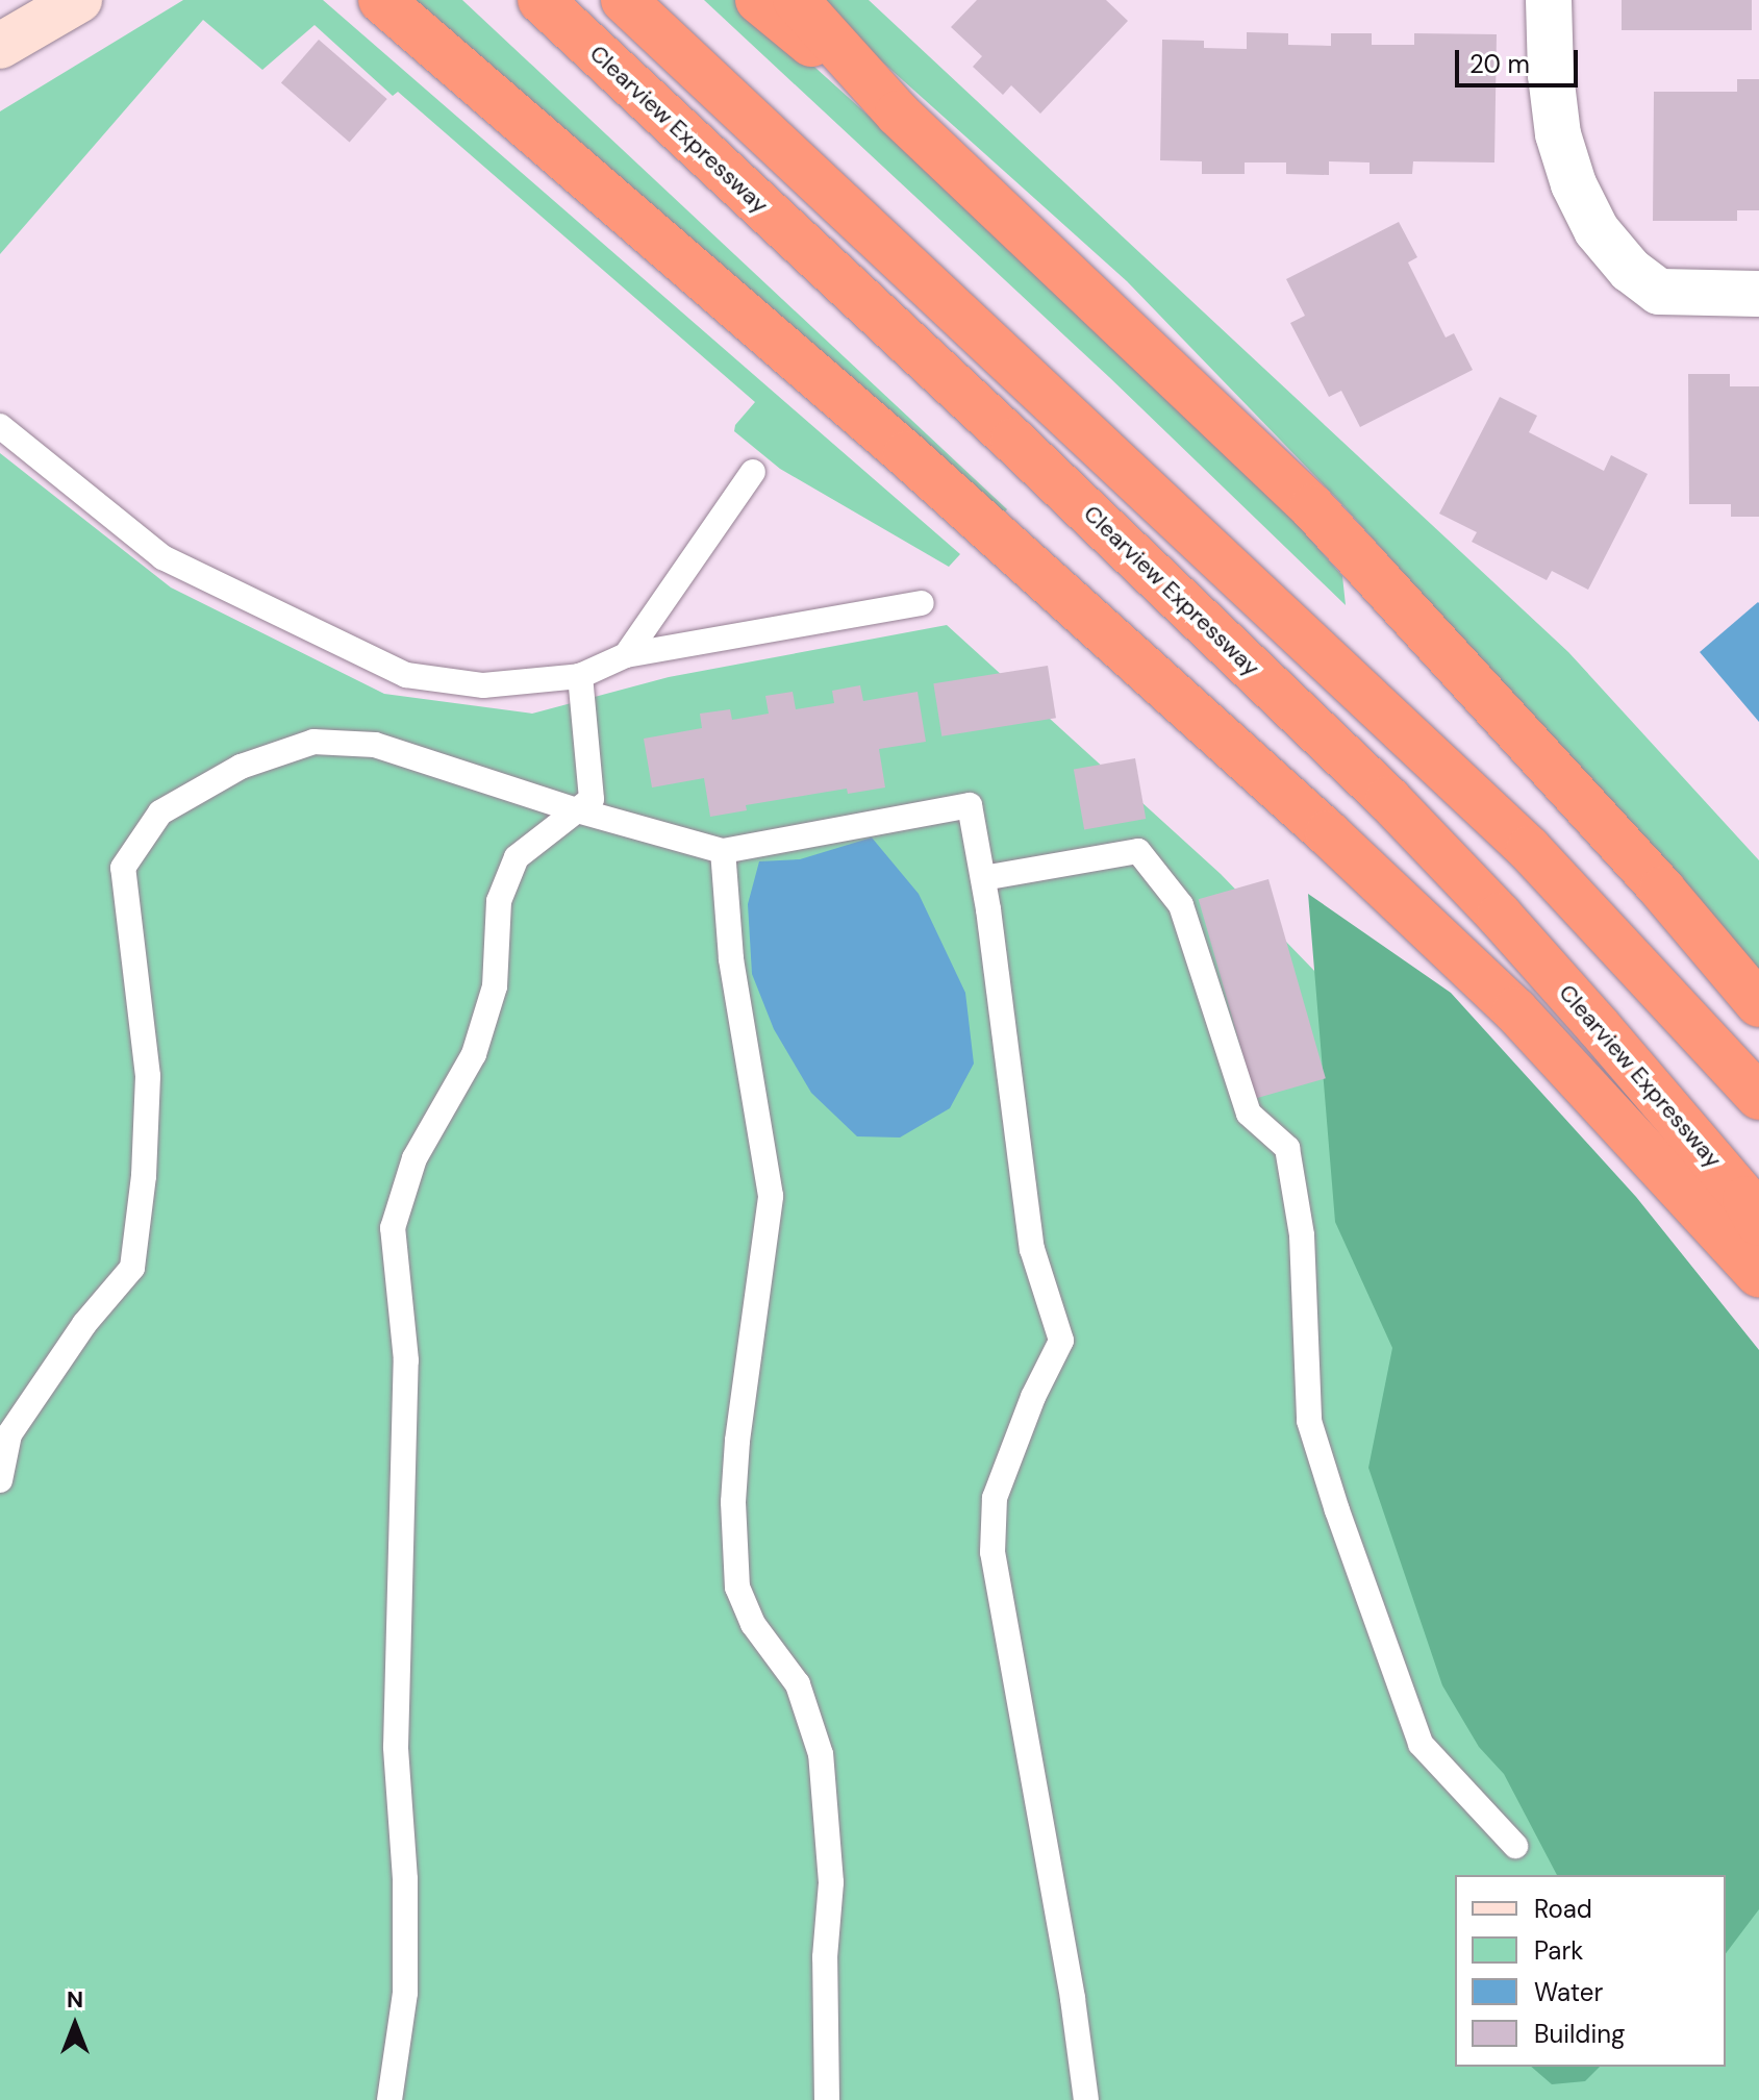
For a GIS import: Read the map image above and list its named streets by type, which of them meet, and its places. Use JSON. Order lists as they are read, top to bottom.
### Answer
{
  "streets": {
    "highway": ["Clearview Expressway"]
  },
  "legend": [
    "Road",
    "Park",
    "Water",
    "Building"
  ],
  "scale_bar": "20 m",
  "north": "top"
}
